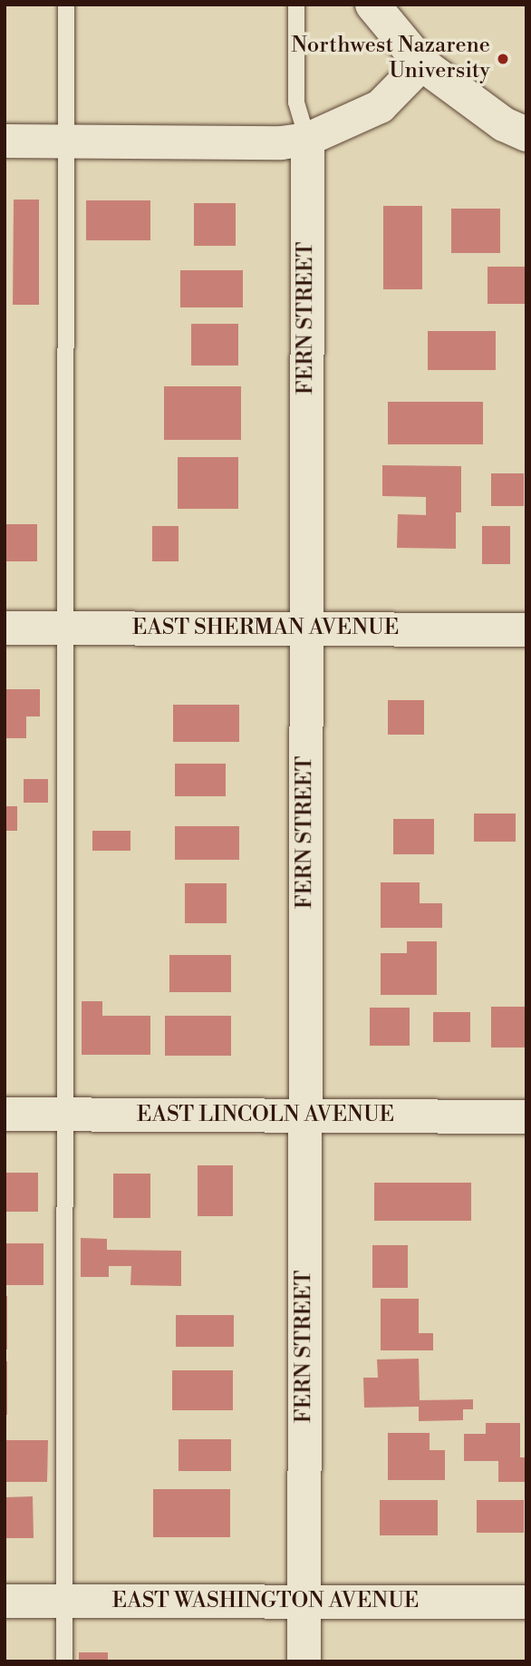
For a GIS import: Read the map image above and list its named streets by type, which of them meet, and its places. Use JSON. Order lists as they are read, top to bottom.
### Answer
{
  "streets": {
    "street": [
      "FERN STREET",
      "EAST SHERMAN AVENUE",
      "EAST LINCOLN AVENUE",
      "EAST WASHINGTON AVENUE"
    ]
  },
  "crossings": [
    ["FERN STREET", "EAST SHERMAN AVENUE"],
    ["FERN STREET", "EAST LINCOLN AVENUE"],
    ["FERN STREET", "EAST WASHINGTON AVENUE"]
  ],
  "places": ["Northwest Nazarene University"]
}
